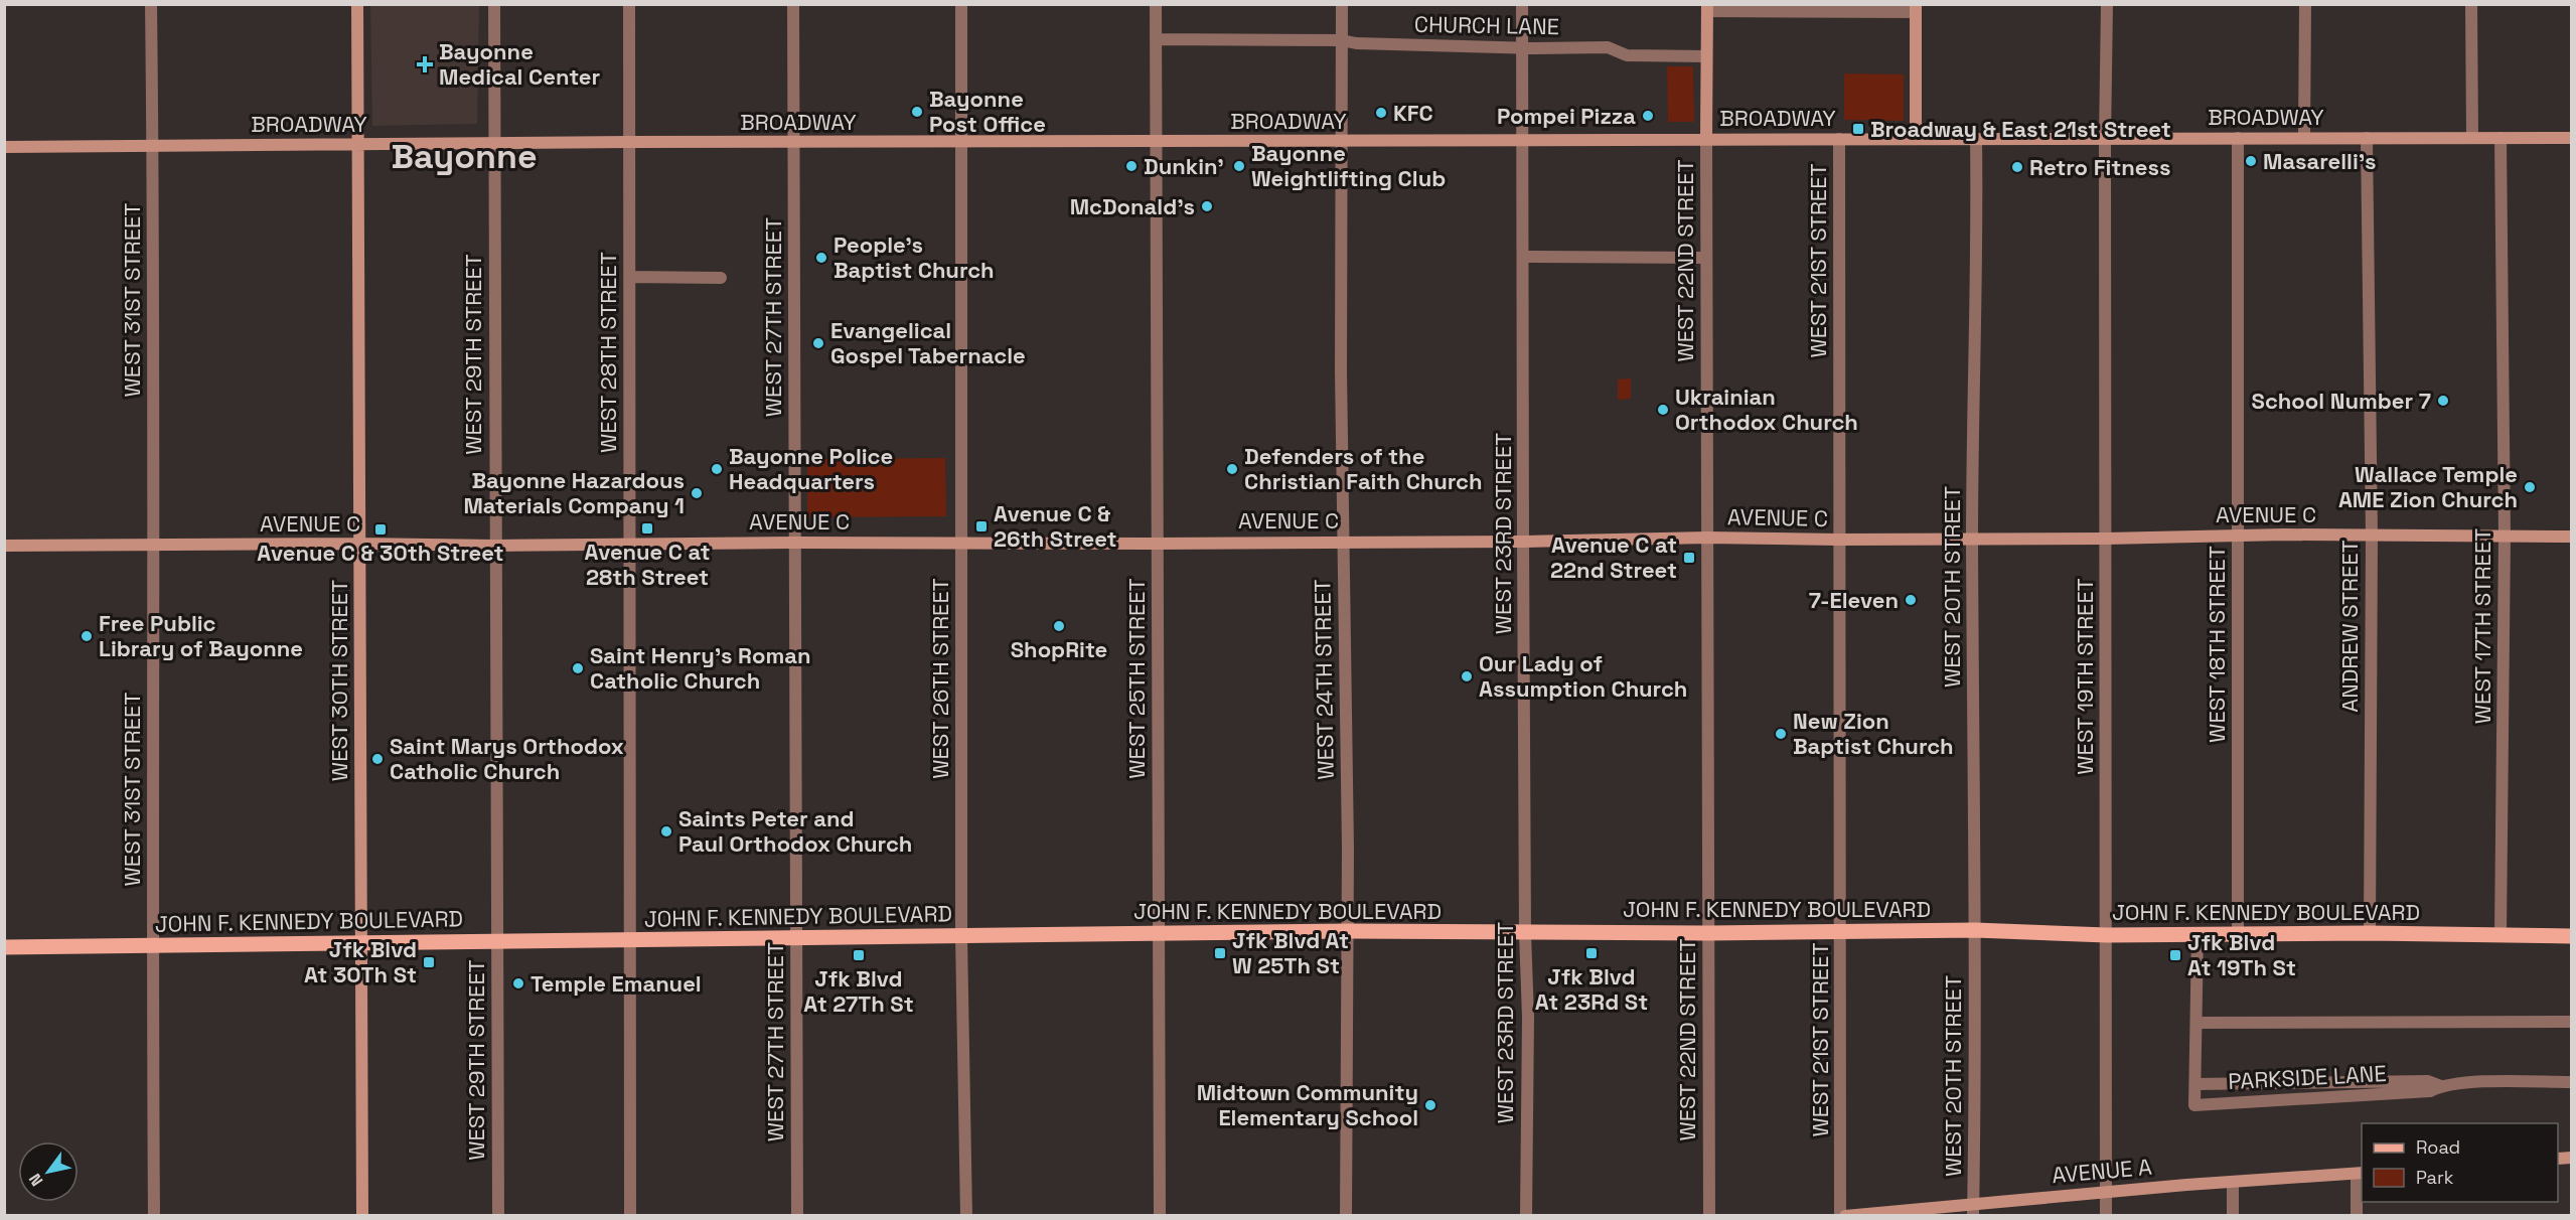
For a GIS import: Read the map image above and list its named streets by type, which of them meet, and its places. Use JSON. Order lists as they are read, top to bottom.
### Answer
{
  "streets": {
    "main road": ["JOHN F. KENNEDY BOULEVARD"],
    "street": [
      "CHURCH LANE",
      "BROADWAY",
      "WEST 22ND STREET",
      "WEST 21ST STREET",
      "WEST 31ST STREET",
      "WEST 27TH STREET",
      "WEST 28TH STREET",
      "WEST 29TH STREET",
      "AVENUE C",
      "WEST 23RD STREET",
      "WEST 20TH STREET",
      "ANDREW STREET",
      "WEST 17TH STREET",
      "WEST 18TH STREET",
      "WEST 19TH STREET",
      "WEST 26TH STREET",
      "WEST 25TH STREET",
      "WEST 24TH STREET",
      "WEST 30TH STREET",
      "PARKSIDE LANE",
      "AVENUE A"
    ]
  },
  "crossings": [
    ["CHURCH LANE", "WEST 23RD STREET"],
    ["CHURCH LANE", "WEST 25TH STREET"],
    ["CHURCH LANE", "WEST 24TH STREET"],
    ["BROADWAY", "WEST 22ND STREET"],
    ["BROADWAY", "WEST 21ST STREET"],
    ["BROADWAY", "WEST 31ST STREET"],
    ["BROADWAY", "WEST 27TH STREET"],
    ["BROADWAY", "WEST 28TH STREET"],
    ["BROADWAY", "WEST 29TH STREET"],
    ["BROADWAY", "WEST 23RD STREET"],
    ["BROADWAY", "WEST 20TH STREET"],
    ["BROADWAY", "ANDREW STREET"],
    ["BROADWAY", "WEST 17TH STREET"],
    ["BROADWAY", "WEST 18TH STREET"],
    ["BROADWAY", "WEST 19TH STREET"],
    ["BROADWAY", "WEST 26TH STREET"],
    ["BROADWAY", "WEST 25TH STREET"],
    ["BROADWAY", "WEST 24TH STREET"],
    ["BROADWAY", "WEST 30TH STREET"],
    ["WEST 22ND STREET", "AVENUE C"],
    ["WEST 22ND STREET", "JOHN F. KENNEDY BOULEVARD"],
    ["WEST 21ST STREET", "AVENUE C"],
    ["WEST 21ST STREET", "JOHN F. KENNEDY BOULEVARD"],
    ["WEST 31ST STREET", "AVENUE C"],
    ["WEST 31ST STREET", "JOHN F. KENNEDY BOULEVARD"],
    ["WEST 27TH STREET", "AVENUE C"],
    ["WEST 27TH STREET", "JOHN F. KENNEDY BOULEVARD"],
    ["WEST 28TH STREET", "AVENUE C"],
    ["WEST 28TH STREET", "JOHN F. KENNEDY BOULEVARD"],
    ["WEST 29TH STREET", "AVENUE C"],
    ["WEST 29TH STREET", "JOHN F. KENNEDY BOULEVARD"],
    ["AVENUE C", "WEST 23RD STREET"],
    ["AVENUE C", "WEST 20TH STREET"],
    ["AVENUE C", "ANDREW STREET"],
    ["AVENUE C", "WEST 17TH STREET"],
    ["AVENUE C", "WEST 18TH STREET"],
    ["AVENUE C", "WEST 19TH STREET"],
    ["AVENUE C", "WEST 26TH STREET"],
    ["AVENUE C", "WEST 25TH STREET"],
    ["AVENUE C", "WEST 24TH STREET"],
    ["AVENUE C", "WEST 30TH STREET"],
    ["WEST 23RD STREET", "JOHN F. KENNEDY BOULEVARD"],
    ["WEST 20TH STREET", "JOHN F. KENNEDY BOULEVARD"],
    ["WEST 20TH STREET", "AVENUE A"],
    ["ANDREW STREET", "JOHN F. KENNEDY BOULEVARD"],
    ["WEST 17TH STREET", "JOHN F. KENNEDY BOULEVARD"],
    ["WEST 18TH STREET", "JOHN F. KENNEDY BOULEVARD"],
    ["WEST 19TH STREET", "JOHN F. KENNEDY BOULEVARD"],
    ["WEST 19TH STREET", "AVENUE A"],
    ["WEST 26TH STREET", "JOHN F. KENNEDY BOULEVARD"],
    ["WEST 25TH STREET", "JOHN F. KENNEDY BOULEVARD"],
    ["WEST 24TH STREET", "JOHN F. KENNEDY BOULEVARD"],
    ["WEST 30TH STREET", "JOHN F. KENNEDY BOULEVARD"],
    ["JOHN F. KENNEDY BOULEVARD", "PARKSIDE LANE"]
  ],
  "districts": ["Bayonne"],
  "places": {
    "health": ["Bayonne Medical Center"],
    "other": [
      "Bayonne Post Office",
      "KFC",
      "Pompei Pizza",
      "Masarelli’s",
      "Dunkin'",
      "Bayonne Weightlifting Club",
      "Retro Fitness",
      "McDonald's",
      "People's Baptist Church",
      "Evangelical Gospel Tabernacle",
      "School Number 7",
      "Ukrainian Orthodox Church",
      "Bayonne Police Headquarters",
      "Defenders of the Christian Faith Church",
      "Wallace Temple AME Zion Church",
      "Bayonne Hazardous Materials Company 1",
      "7-Eleven",
      "ShopRite",
      "Free Public Library of Bayonne",
      "Saint Henry's Roman Catholic Church",
      "Our Lady of Assumption Church",
      "New Zion Baptist Church",
      "Saint Marys Orthodox Catholic Church",
      "Saints Peter and Paul Orthodox Church",
      "Temple Emanuel",
      "Midtown Community Elementary School"
    ],
    "transit": [
      "Broadway & East 21st Street",
      "Avenue C & 26th Street",
      "Avenue C at 28th Street",
      "Avenue C & 30th Street",
      "Avenue C at 22nd Street",
      "Jfk Blvd At W 25Th St",
      "Jfk Blvd At 23Rd St",
      "Jfk Blvd At 27Th St",
      "Jfk Blvd At 19Th St",
      "Jfk Blvd At 30Th St"
    ]
  },
  "legend": ["Road", "Park"],
  "north": "bottom left"
}
